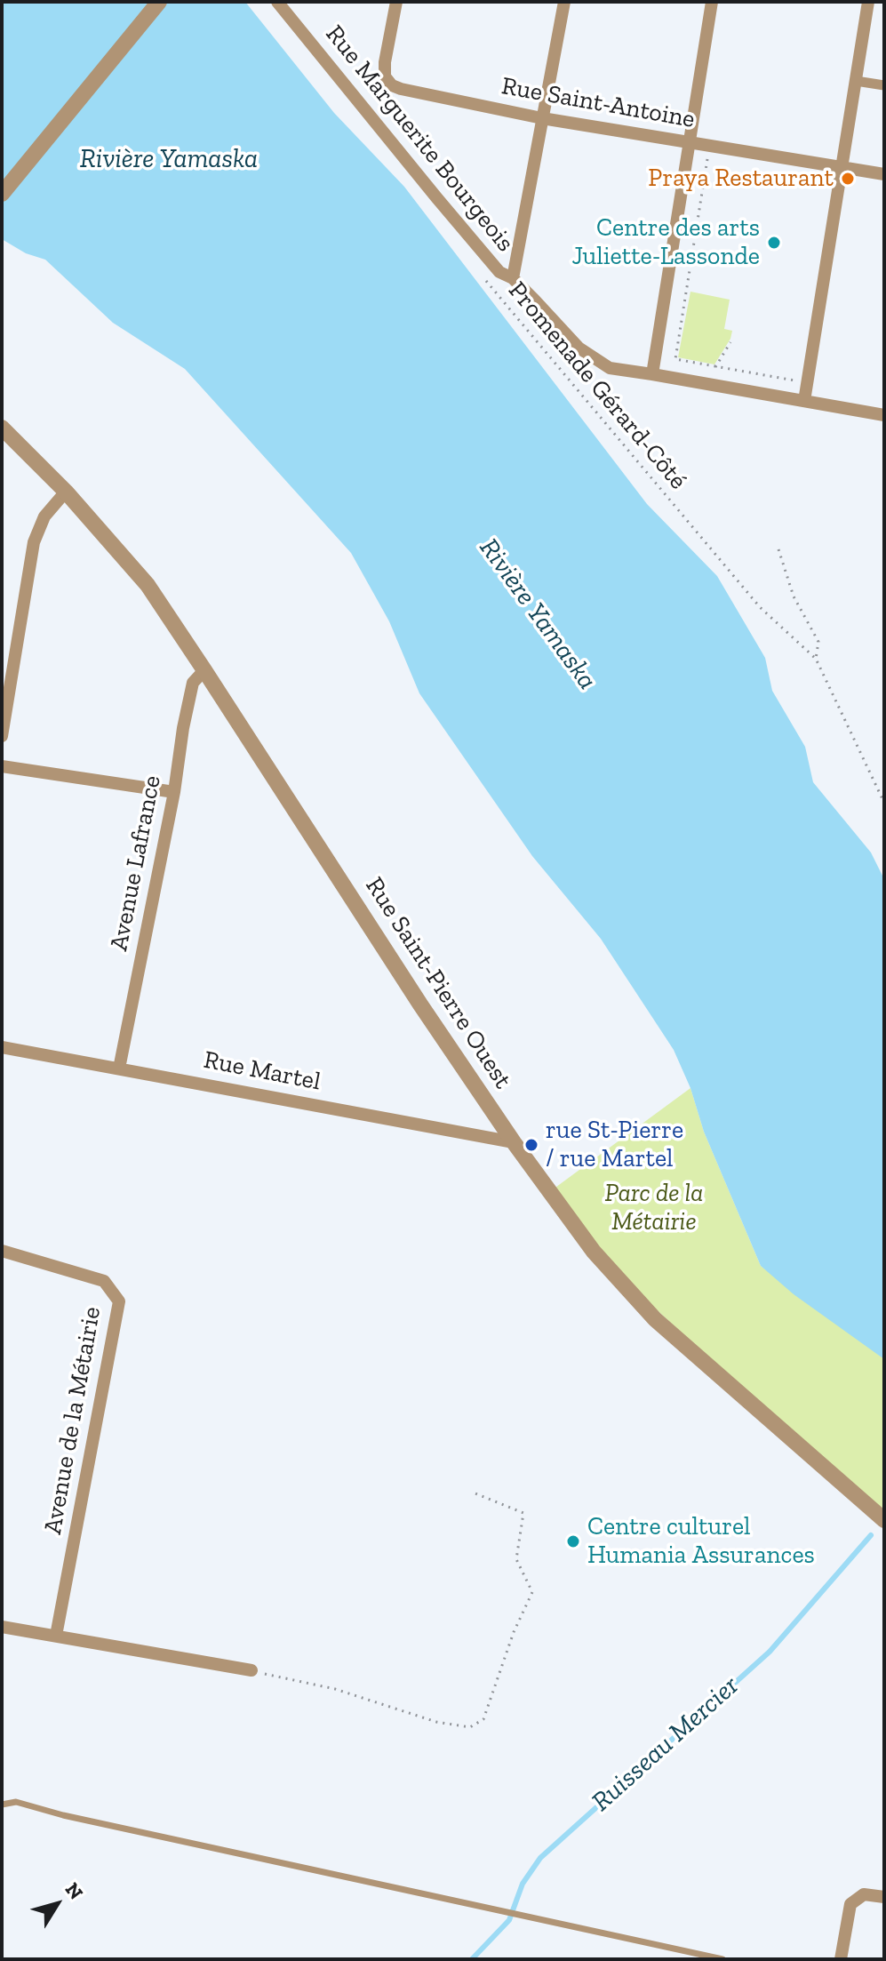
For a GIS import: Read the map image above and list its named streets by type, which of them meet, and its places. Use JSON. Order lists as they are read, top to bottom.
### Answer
{
  "streets": {
    "street": [
      "Rue Saint-Antoine",
      "Rue Marguerite Bourgeois",
      "Avenue Lafrance",
      "Rue Saint-Pierre Ouest",
      "Rue Martel",
      "Avenue de la Métairie"
    ],
    "path": ["Promenade Gérard-Côté"]
  },
  "crossings": [
    ["Avenue Lafrance", "Rue Saint-Pierre Ouest"],
    ["Avenue Lafrance", "Rue Martel"],
    ["Rue Saint-Pierre Ouest", "Rue Martel"]
  ],
  "water": ["Rivière Yamaska", "Ruisseau Mercier"],
  "parks": ["Parc de la Métairie"],
  "places": [
    "Praya Restaurant",
    "Centre des arts Juliette-Lassonde",
    "rue St-Pierre / rue Martel",
    "Centre culturel Humania Assurances"
  ],
  "north": "top right"
}
